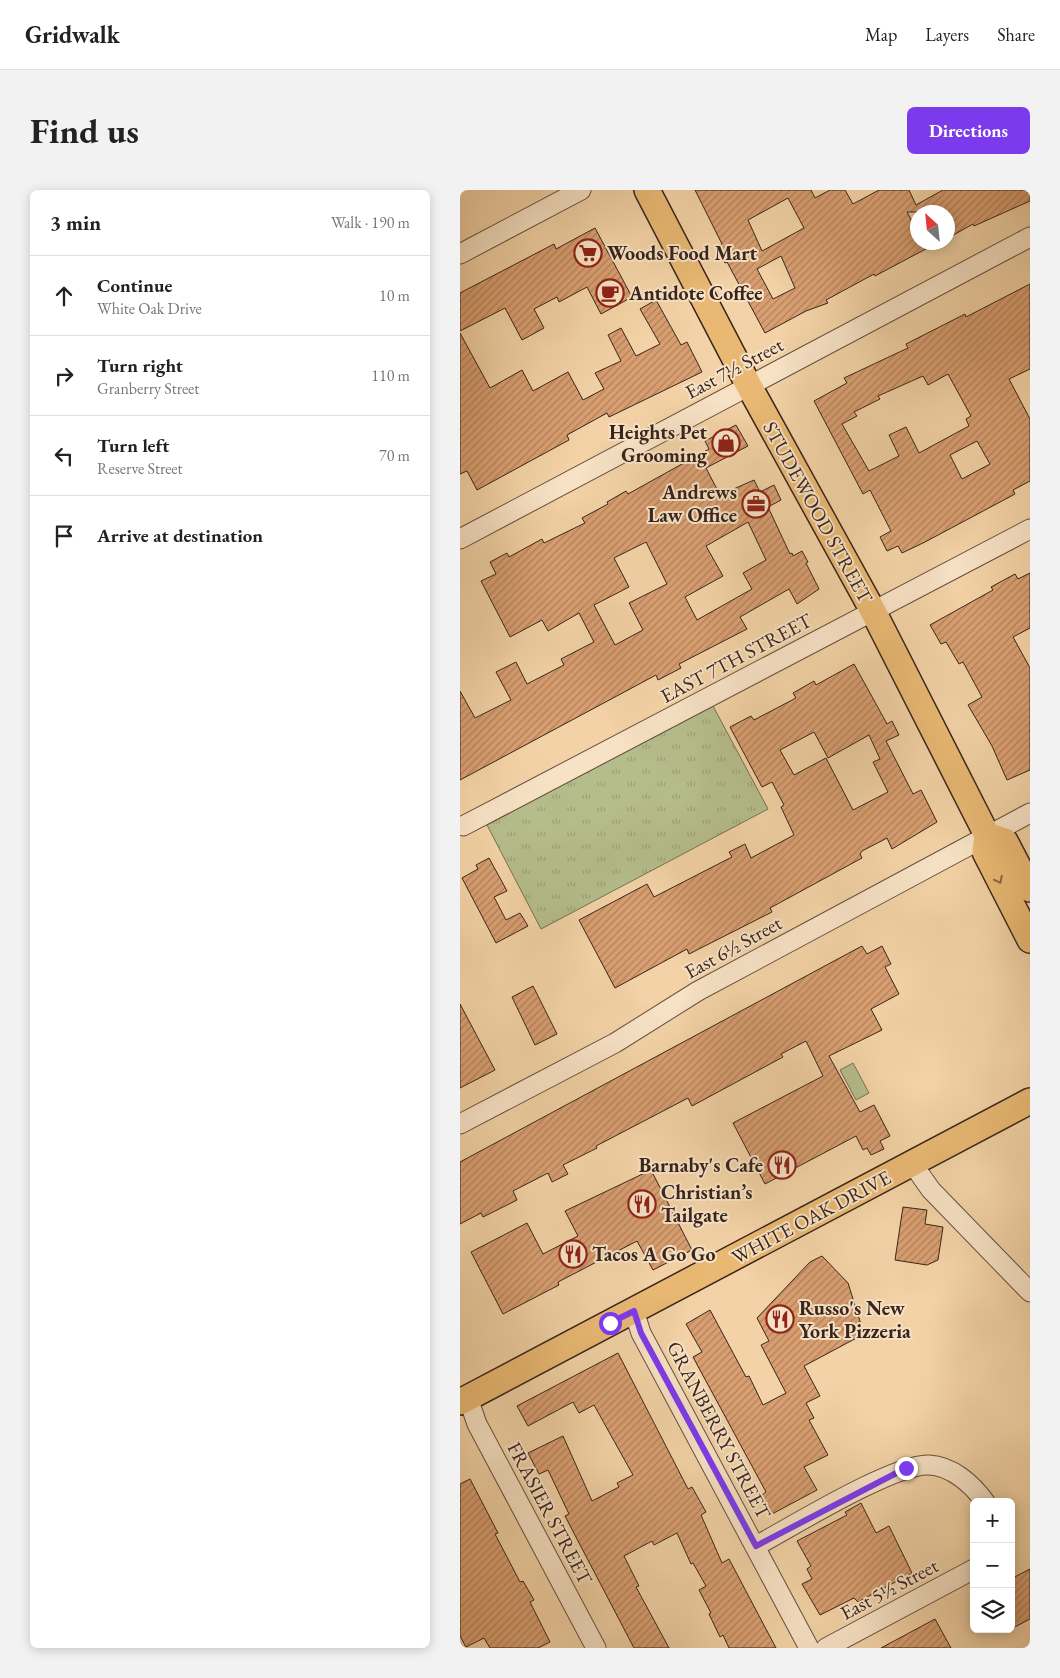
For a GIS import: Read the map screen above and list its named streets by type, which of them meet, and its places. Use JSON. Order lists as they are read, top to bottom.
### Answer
{
  "streets": {
    "main road": ["STUDEWOOD STREET", "WHITE OAK DRIVE"],
    "street": [
      "East 7½ Street",
      "EAST 7TH STREET",
      "East 6½ Street",
      "GRANBERRY STREET",
      "FRASIER STREET",
      "East 5½ Street"
    ]
  },
  "crossings": [
    ["East 7½ Street", "STUDEWOOD STREET"],
    ["STUDEWOOD STREET", "EAST 7TH STREET"],
    ["STUDEWOOD STREET", "East 6½ Street"],
    ["WHITE OAK DRIVE", "GRANBERRY STREET"],
    ["WHITE OAK DRIVE", "FRASIER STREET"]
  ],
  "places": {
    "supermarket": ["Woods Food Mart"],
    "cafe": ["Antidote Coffee"],
    "shop": ["Heights Pet Grooming"],
    "office": ["Andrews Law Office"],
    "restaurant": [
      "Barnaby's Cafe",
      "Christian’s Tailgate",
      "Tacos A Go Go",
      "Russo's New York Pizzeria"
    ]
  },
  "north": "top left",
  "page": {
    "header": "Gridwalk",
    "nav": ["Map", "Layers", "Share"],
    "buttons": "Directions",
    "title": "Find us",
    "heading": ["3 min", "Walk · 190 m"],
    "list": [
      ["Continue", "White Oak Drive", "10 m"],
      ["Turn right", "Granberry Street", "110 m"],
      ["Turn left", "Reserve Street", "70 m"],
      "Arrive at destination"
    ],
    "map_buttons": ["+", "−"]
  }
}
